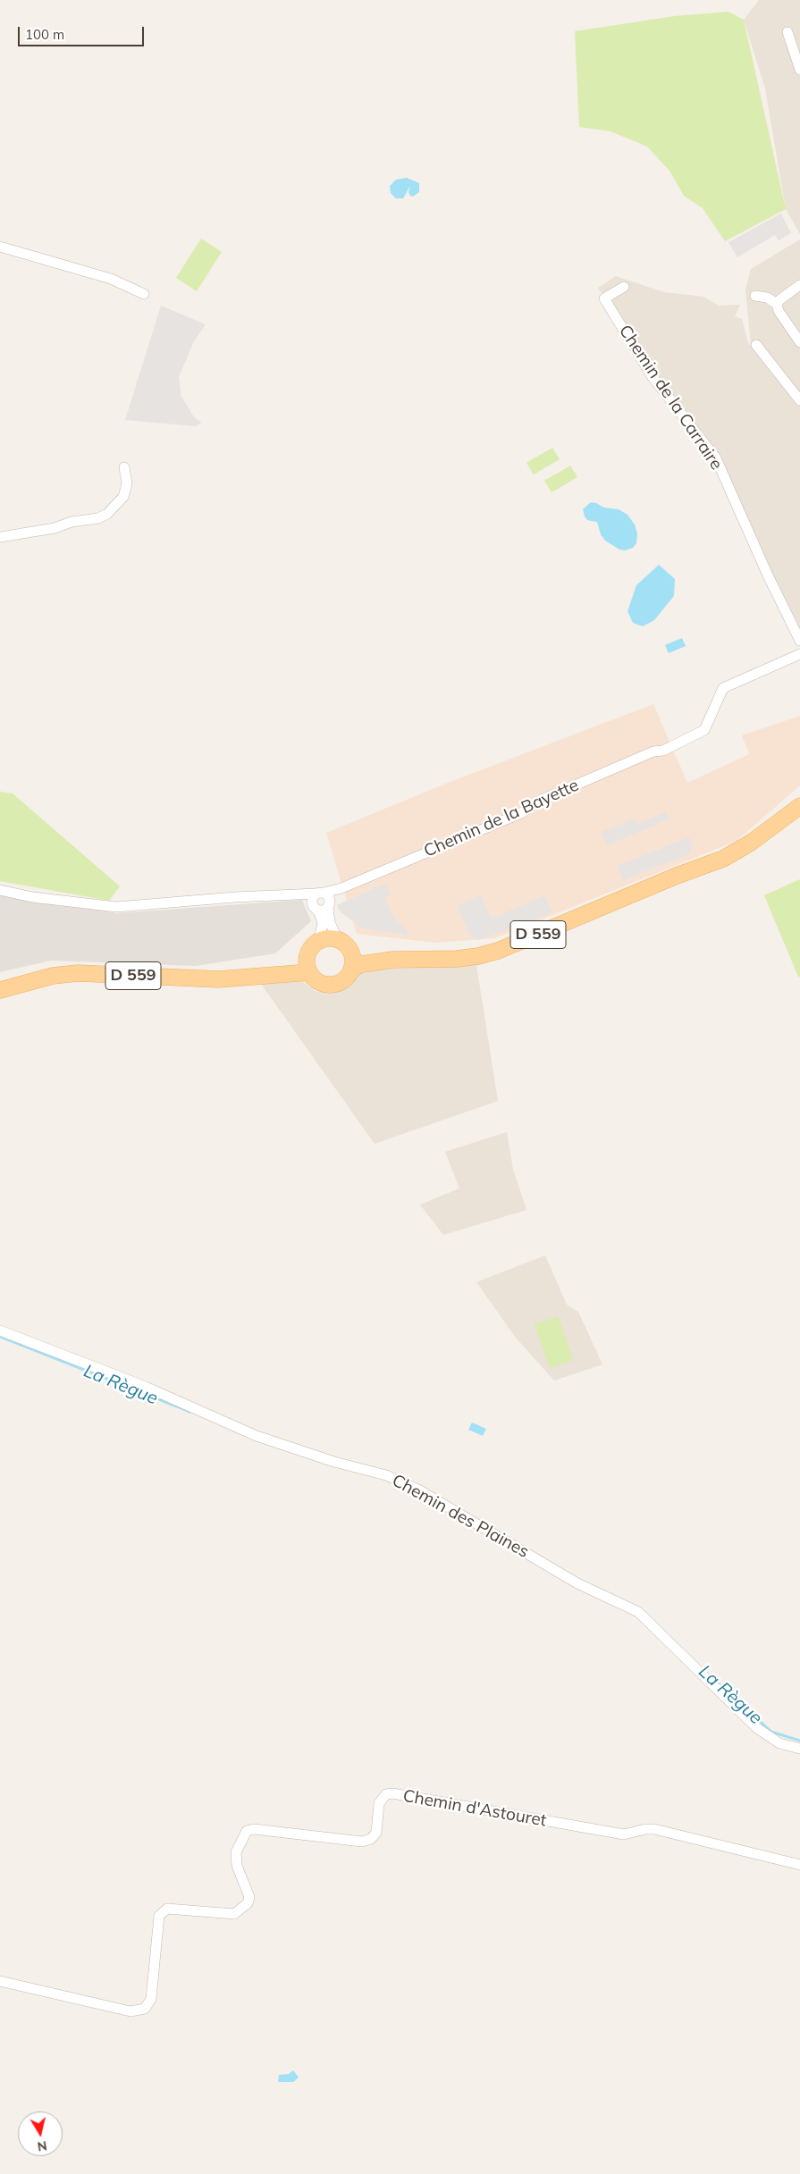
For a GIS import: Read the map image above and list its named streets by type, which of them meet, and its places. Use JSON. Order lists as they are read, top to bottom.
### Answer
{
  "streets": {
    "main road": ["D 559"],
    "street": [
      "Chemin de la Carraire",
      "Chemin de la Bayette",
      "Chemin des Plaines",
      "Chemin d'Astouret"
    ]
  },
  "water": ["La Règue"],
  "scale_bar": "100 m",
  "north": "bottom"
}
